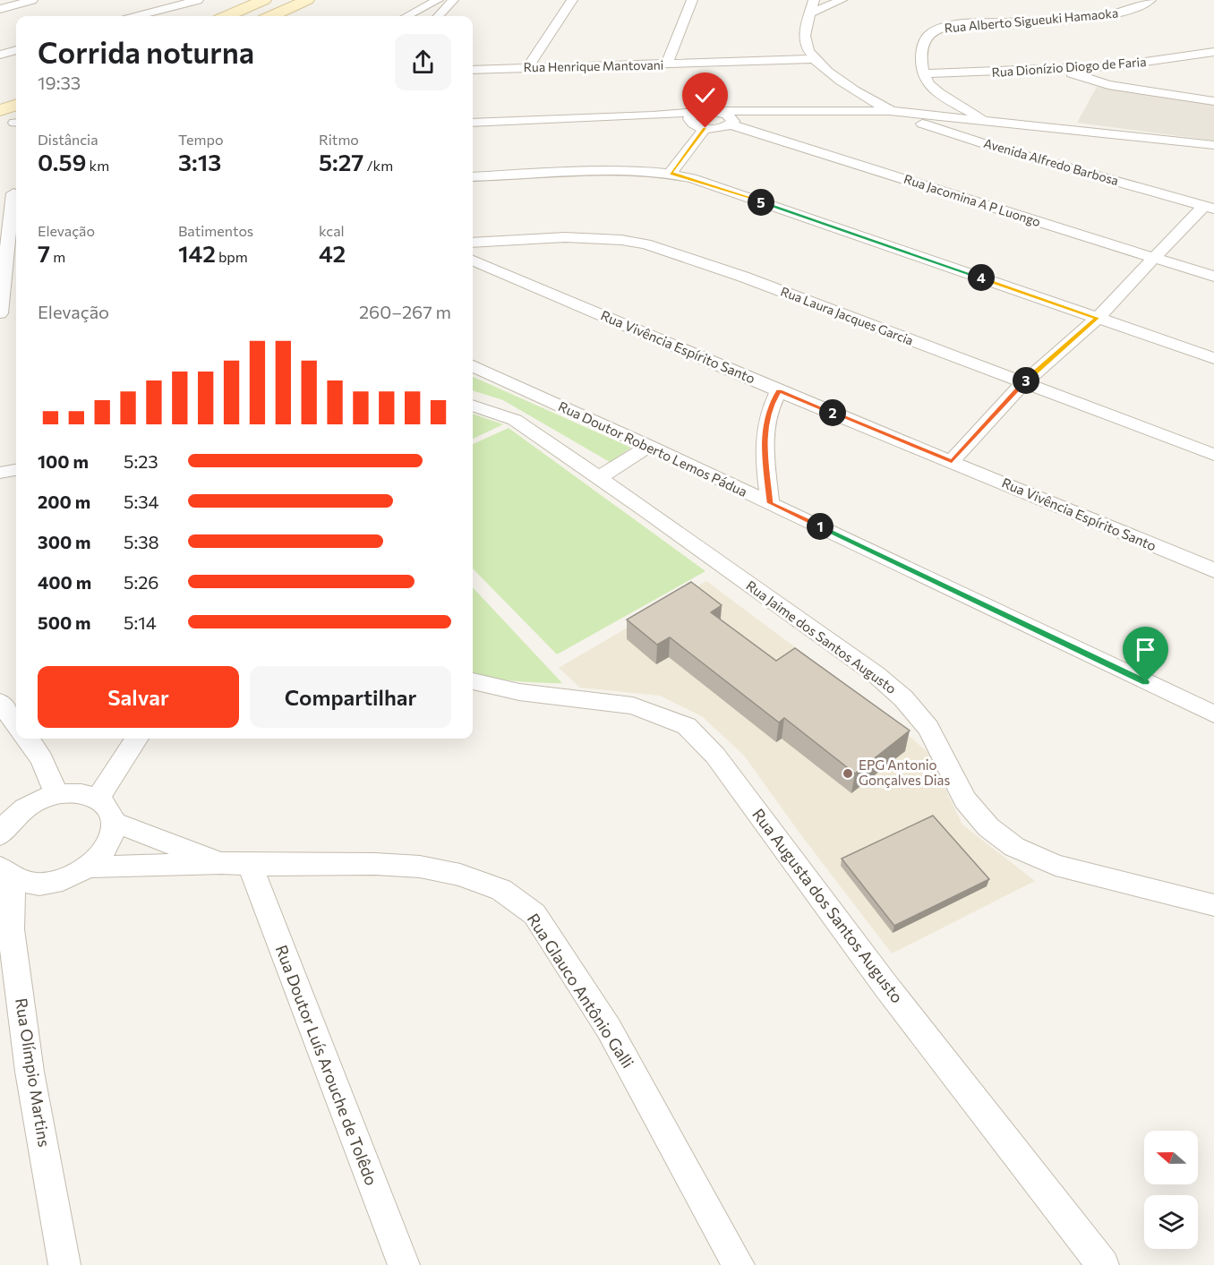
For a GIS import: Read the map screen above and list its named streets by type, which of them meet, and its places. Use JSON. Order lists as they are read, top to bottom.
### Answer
{
  "streets": {
    "street": [
      "Rua Alberto Sigueuki Hamaoka",
      "Rua Henrique Mantovani",
      "Rua Dionízio Diogo de Faria",
      "Avenida Alfredo Barbosa",
      "Rua Jacomina A P Luongo",
      "Rua Laura Jacques Garcia",
      "Rua Vivência Espírito Santo",
      "Rua Doutor Roberto Lemos Pádua",
      "Rua Jaime dos Santos Augusto",
      "Rua Augusta dos Santos Augusto",
      "Rua Glauco Antônio Galli",
      "Rua Doutor Luís Arouche de Tolêdo",
      "Rua Olímpio Martins"
    ]
  },
  "crossings": [
    ["Rua Alberto Sigueuki Hamaoka", "Rua Dionízio Diogo de Faria"],
    ["Rua Glauco Antônio Galli", "Rua Doutor Luís Arouche de Tolêdo"]
  ],
  "places": ["EPG Antonio Gonçalves Dias"],
  "north": "left",
  "page": {
    "heading": ["Corrida noturna", "19:33"],
    "stats": [
      ["Distância", "0.59 km"],
      ["Tempo", "3:13"],
      ["Ritmo", "5:27 /km"],
      ["Elevação", "7 m"],
      ["Batimentos", "142 bpm"],
      ["kcal", "42"]
    ],
    "pins": [
      "5",
      "4",
      "3",
      "2",
      "1"
    ],
    "chart": ["Elevação", "260–267 m"],
    "list": [
      {
        "name": "100 m",
        "note": "5:23"
      },
      {
        "name": "200 m",
        "note": "5:34"
      },
      {
        "name": "300 m",
        "note": "5:38"
      },
      {
        "name": "400 m",
        "note": "5:26"
      },
      {
        "name": "500 m",
        "note": "5:14"
      }
    ],
    "buttons": ["Salvar", "Compartilhar"]
  }
}
